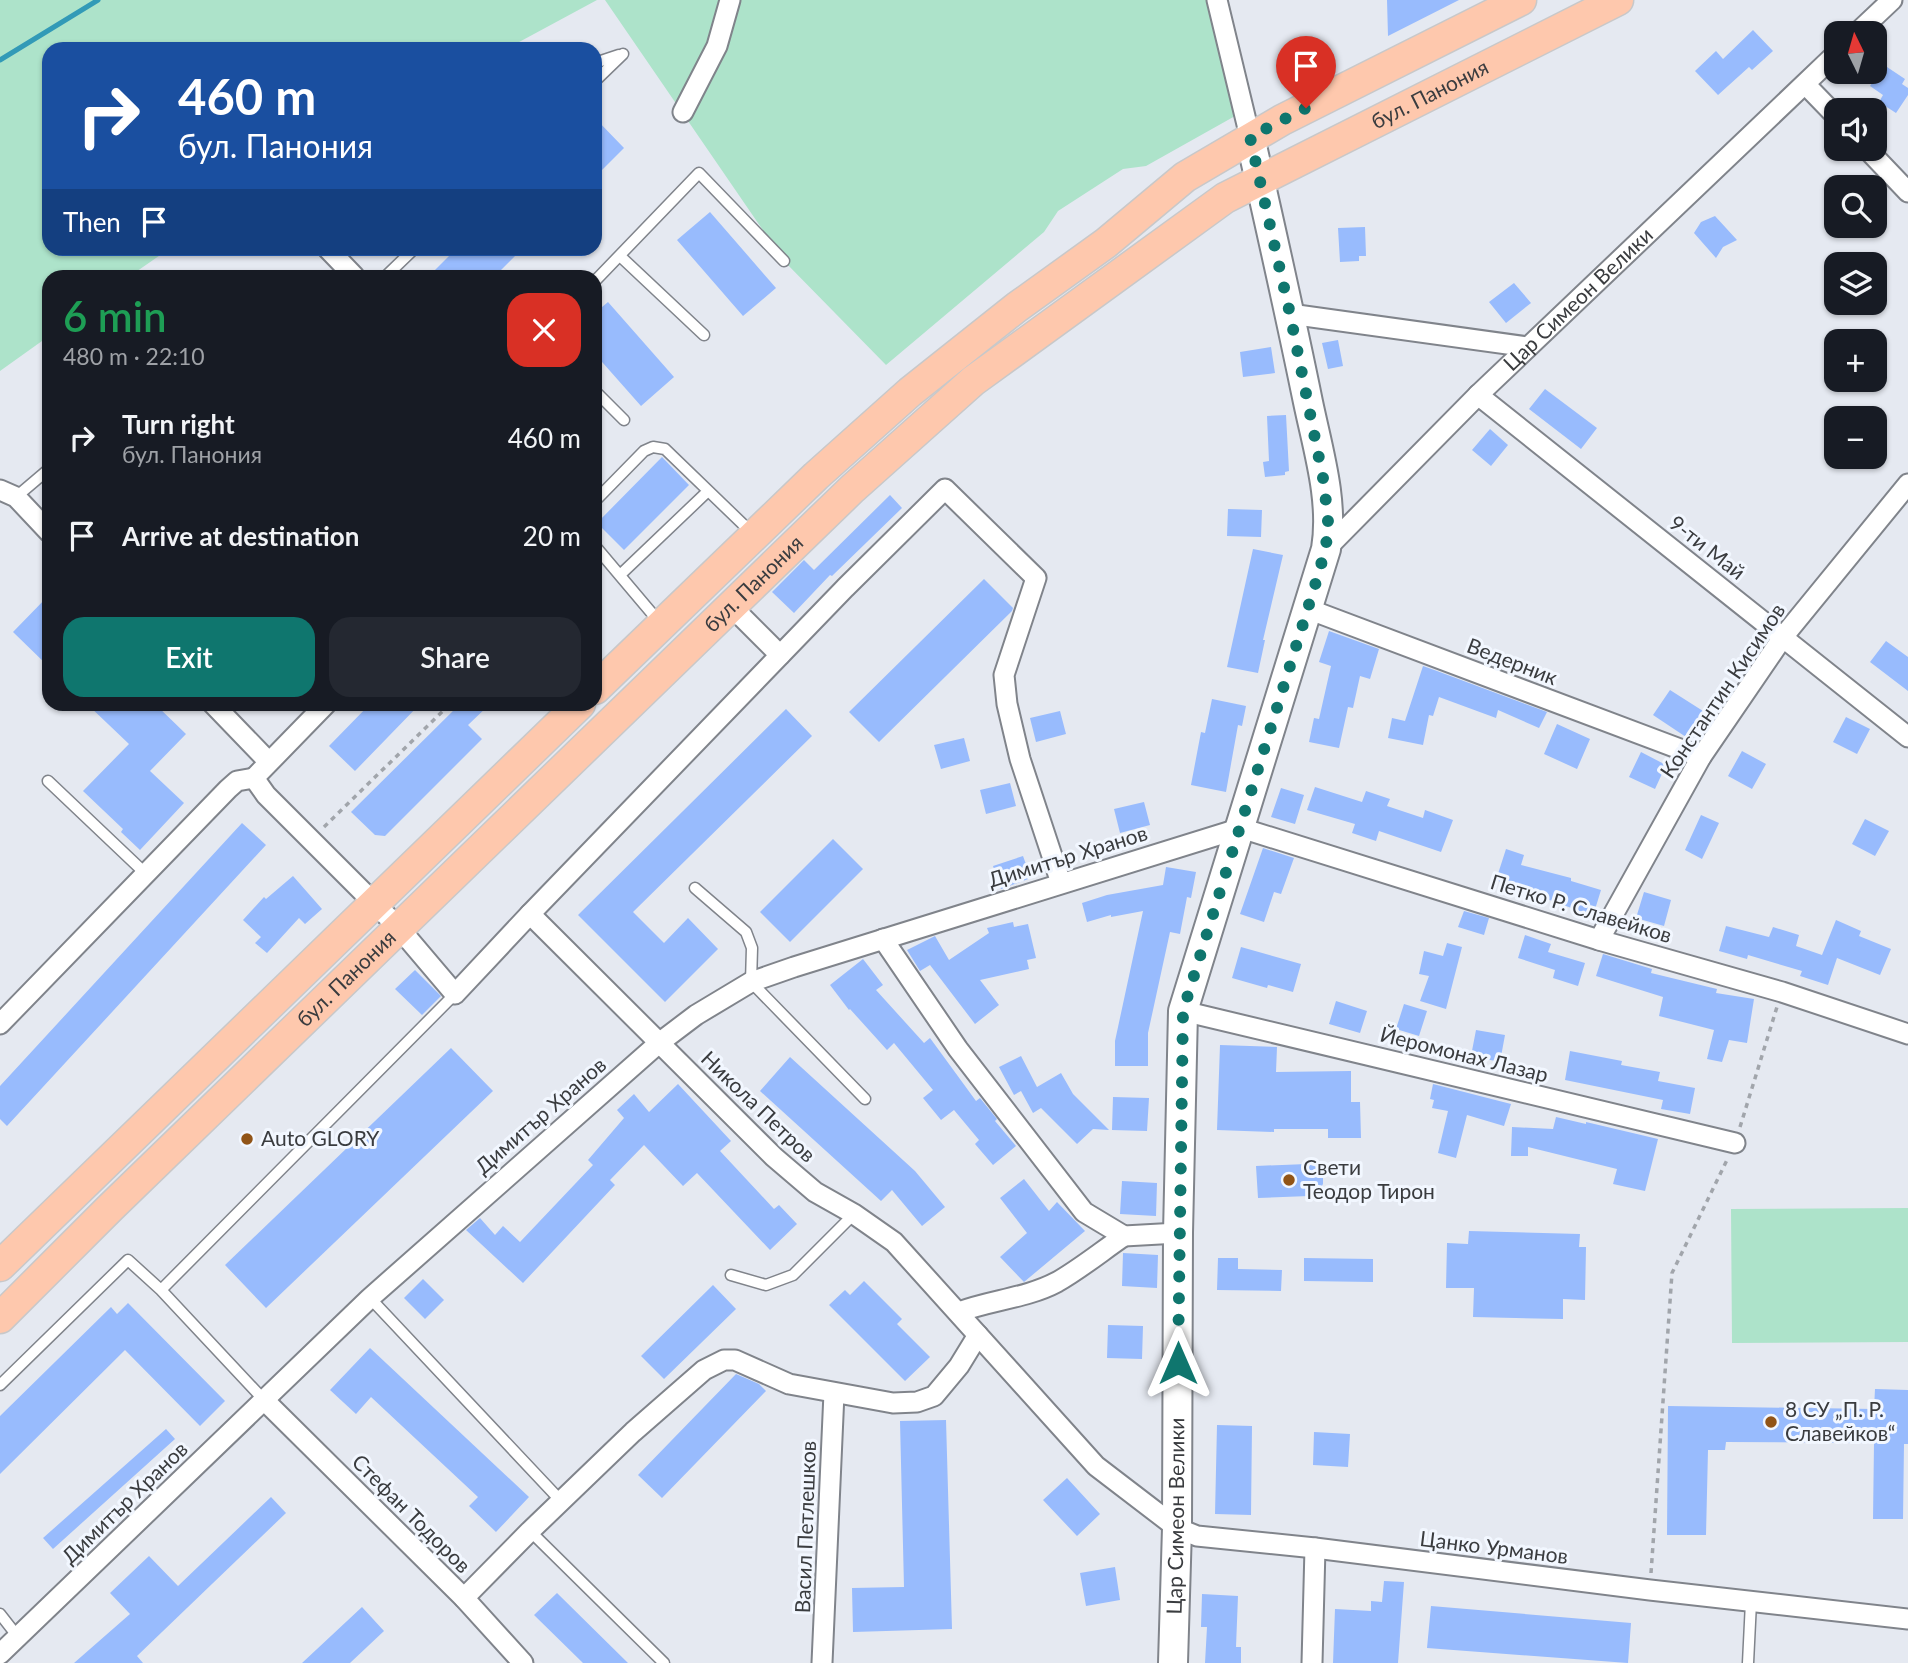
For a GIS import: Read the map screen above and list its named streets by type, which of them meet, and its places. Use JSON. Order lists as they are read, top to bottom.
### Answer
{
  "streets": {
    "main road": ["бул. Панония", "Цар Симеон Велики"],
    "street": [
      "9-ти Май",
      "Ведерник",
      "Константин Кисимов",
      "Димитър Хранов",
      "Петко Р. Славейков",
      "Йеромонах Лазар",
      "Никола Петров",
      "Стефан Тодоров",
      "Васил Петлешков",
      "Цанко Урманов"
    ]
  },
  "crossings": [
    ["бул. Панония", "Цар Симеон Велики"],
    ["Цар Симеон Велики", "9-ти Май"],
    ["Цар Симеон Велики", "Ведерник"],
    ["Цар Симеон Велики", "Димитър Хранов"],
    ["Цар Симеон Велики", "Петко Р. Славейков"],
    ["Цар Симеон Велики", "Йеромонах Лазар"],
    ["Цар Симеон Велики", "Цанко Урманов"],
    ["9-ти Май", "Константин Кисимов"],
    ["Ведерник", "Константин Кисимов"],
    ["Константин Кисимов", "Петко Р. Славейков"],
    ["Димитър Хранов", "Петко Р. Славейков"],
    ["Димитър Хранов", "Никола Петров"],
    ["Димитър Хранов", "Стефан Тодоров"],
    ["Никола Петров", "Цанко Урманов"]
  ],
  "places": ["Auto GLORY", "Свети Теодор Тирон", "8 СУ „П. Р. Славейков“"],
  "north": "top",
  "page": {
    "map_buttons": ["+", "−"],
    "turn": ["460 m", "бул. Панония"],
    "then": "Then",
    "heading": ["6 min", "480 m · 22:10"],
    "list": [
      {
        "name": "Turn right",
        "note": "бул. Панония",
        "value": "460 m"
      },
      {
        "name": "Arrive at destination",
        "value": "20 m"
      }
    ],
    "buttons": ["Exit", "Share"]
  }
}
